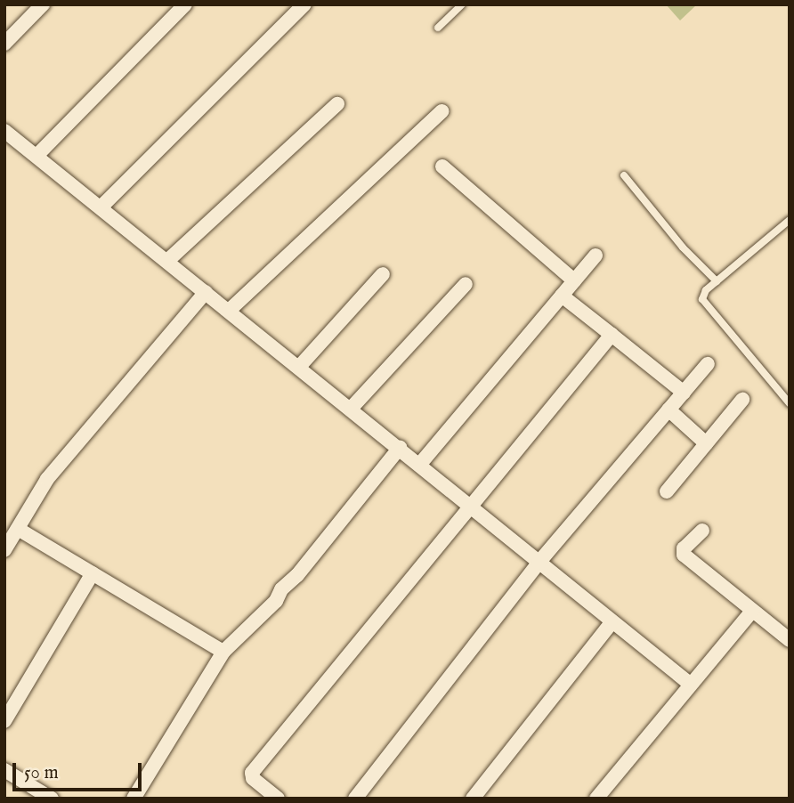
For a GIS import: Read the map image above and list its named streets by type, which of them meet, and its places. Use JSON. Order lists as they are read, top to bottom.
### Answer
{
  "scale_bar": "50 m"
}
